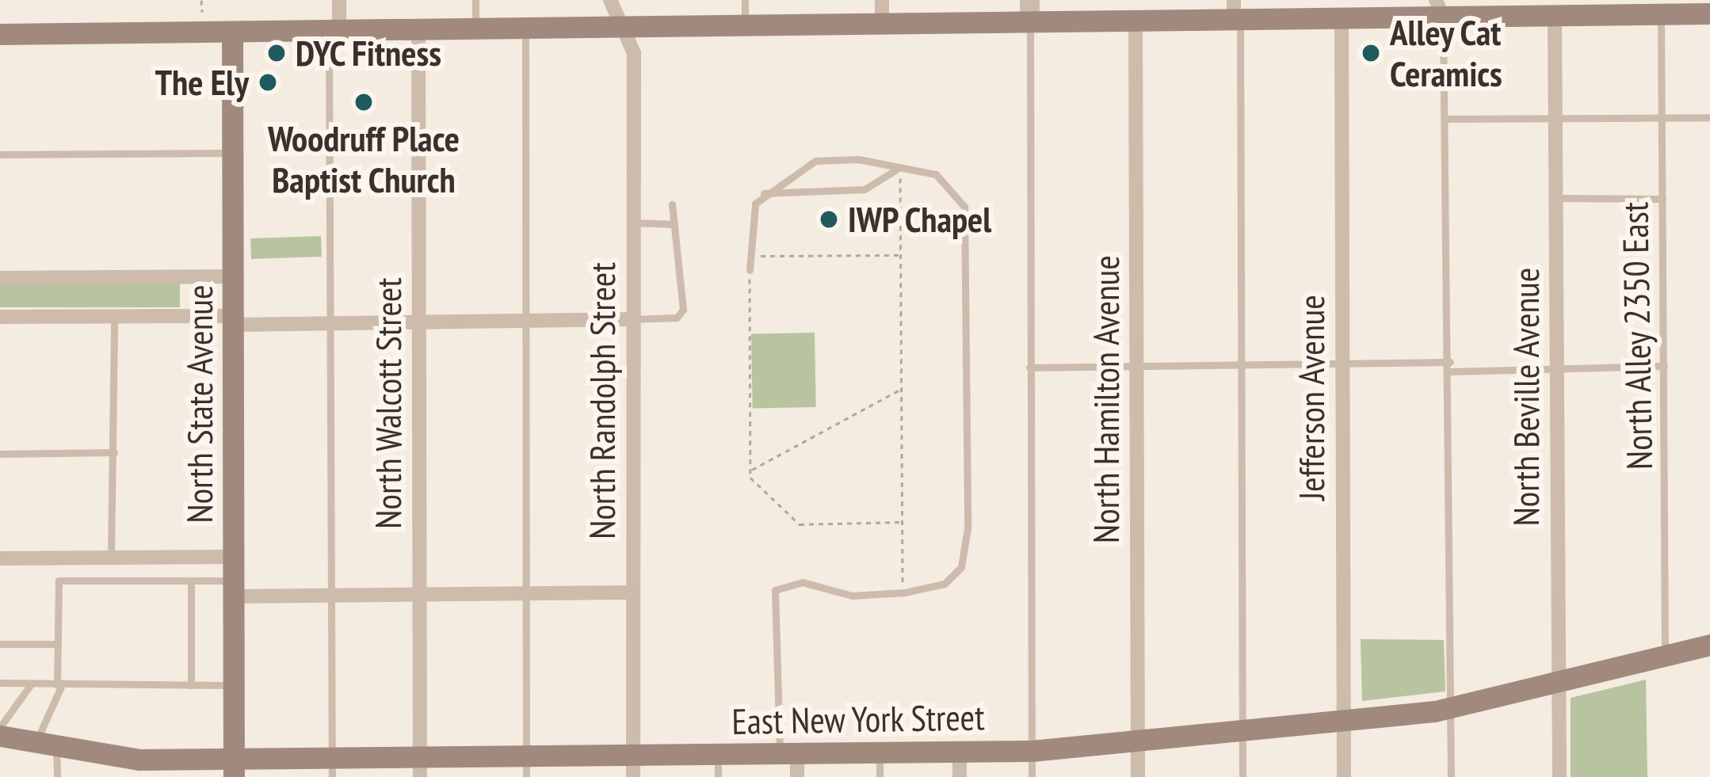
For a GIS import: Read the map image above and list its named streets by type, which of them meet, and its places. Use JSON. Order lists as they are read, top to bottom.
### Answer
{
  "streets": {
    "main road": ["North State Avenue", "East New York Street"],
    "street": [
      "North Beville Avenue",
      "Jefferson Avenue",
      "North Hamilton Avenue",
      "North Randolph Street",
      "North Walcott Street"
    ],
    "lane": ["North Alley 2350 East"]
  },
  "crossings": [
    ["North Alley 2350 East", "East New York Street"],
    ["North Beville Avenue", "East New York Street"],
    ["Jefferson Avenue", "East New York Street"],
    ["North Hamilton Avenue", "East New York Street"],
    ["North Randolph Street", "East New York Street"],
    ["North Walcott Street", "East New York Street"],
    ["North State Avenue", "East New York Street"]
  ],
  "places": [
    "DYC Fitness",
    "Alley Cat Ceramics",
    "The Ely",
    "Woodruff Place Baptist Church",
    "IWP Chapel"
  ]
}
